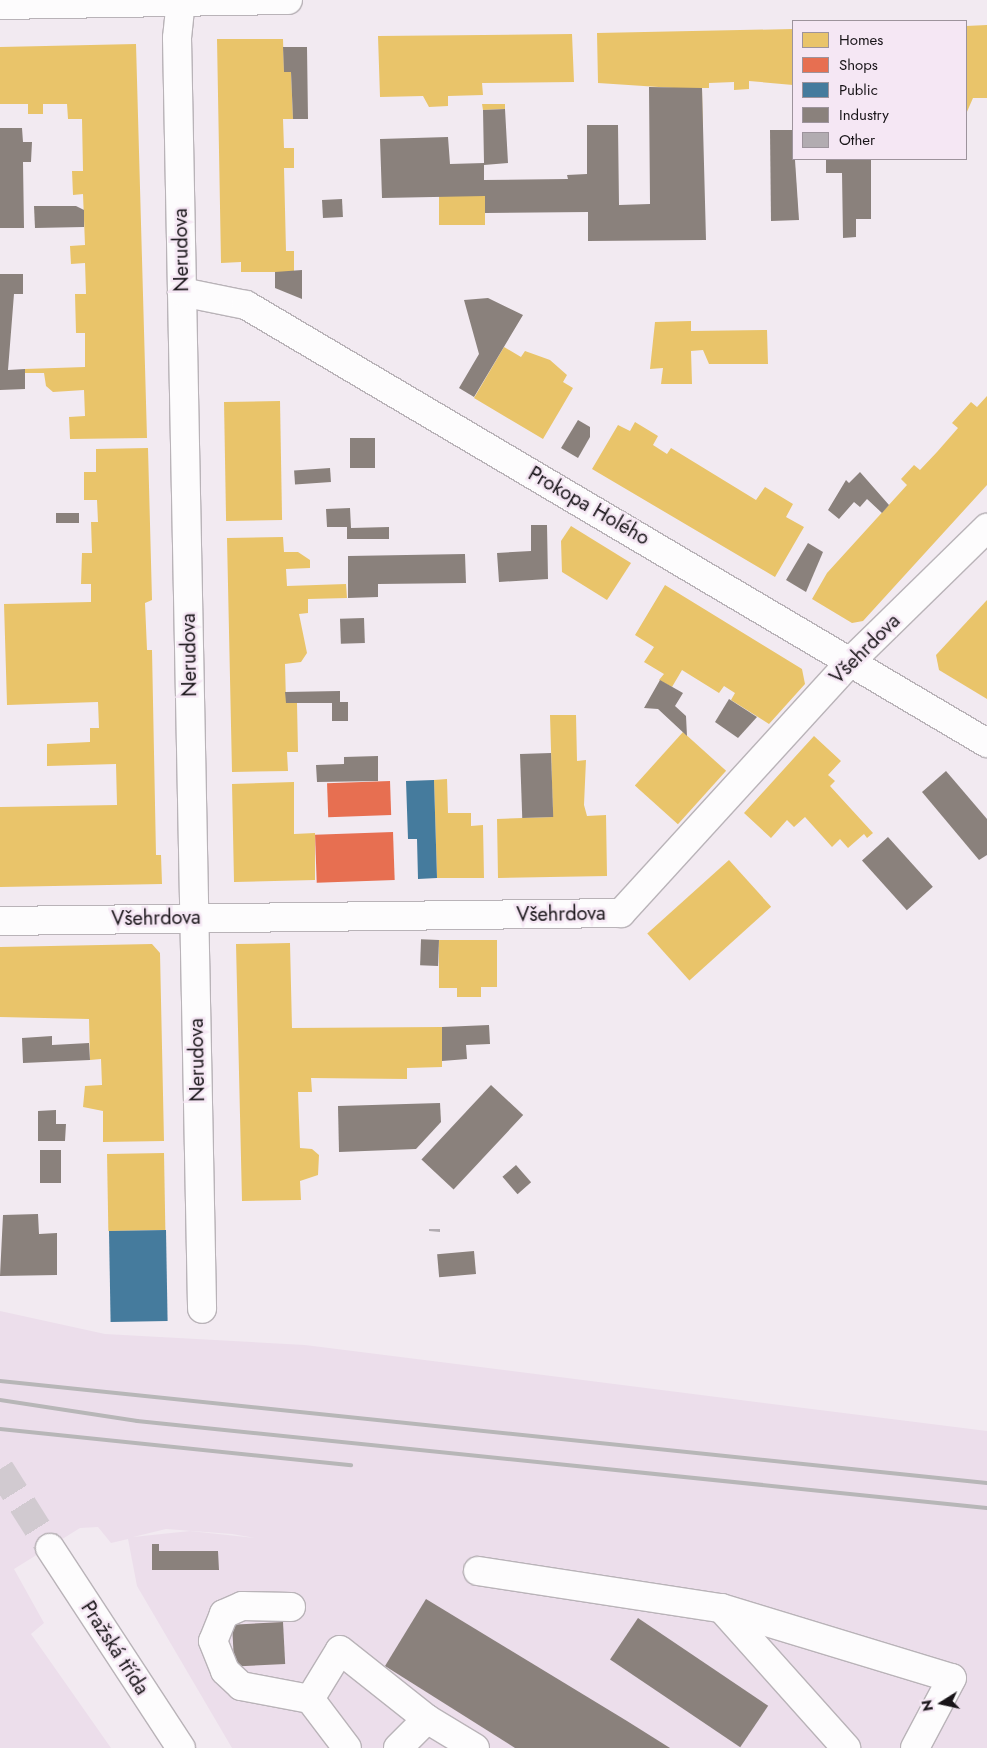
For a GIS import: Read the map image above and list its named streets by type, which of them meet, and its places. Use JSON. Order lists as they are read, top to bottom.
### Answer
{
  "streets": {
    "street": [
      "Nerudova",
      "Prokopa Holého",
      "Všehrdova",
      "Pražská třída"
    ]
  },
  "crossings": [
    ["Nerudova", "Prokopa Holého"],
    ["Nerudova", "Všehrdova"],
    ["Prokopa Holého", "Všehrdova"]
  ],
  "legend": [
    "Homes",
    "Shops",
    "Public",
    "Industry",
    "Other"
  ],
  "north": "left"
}
